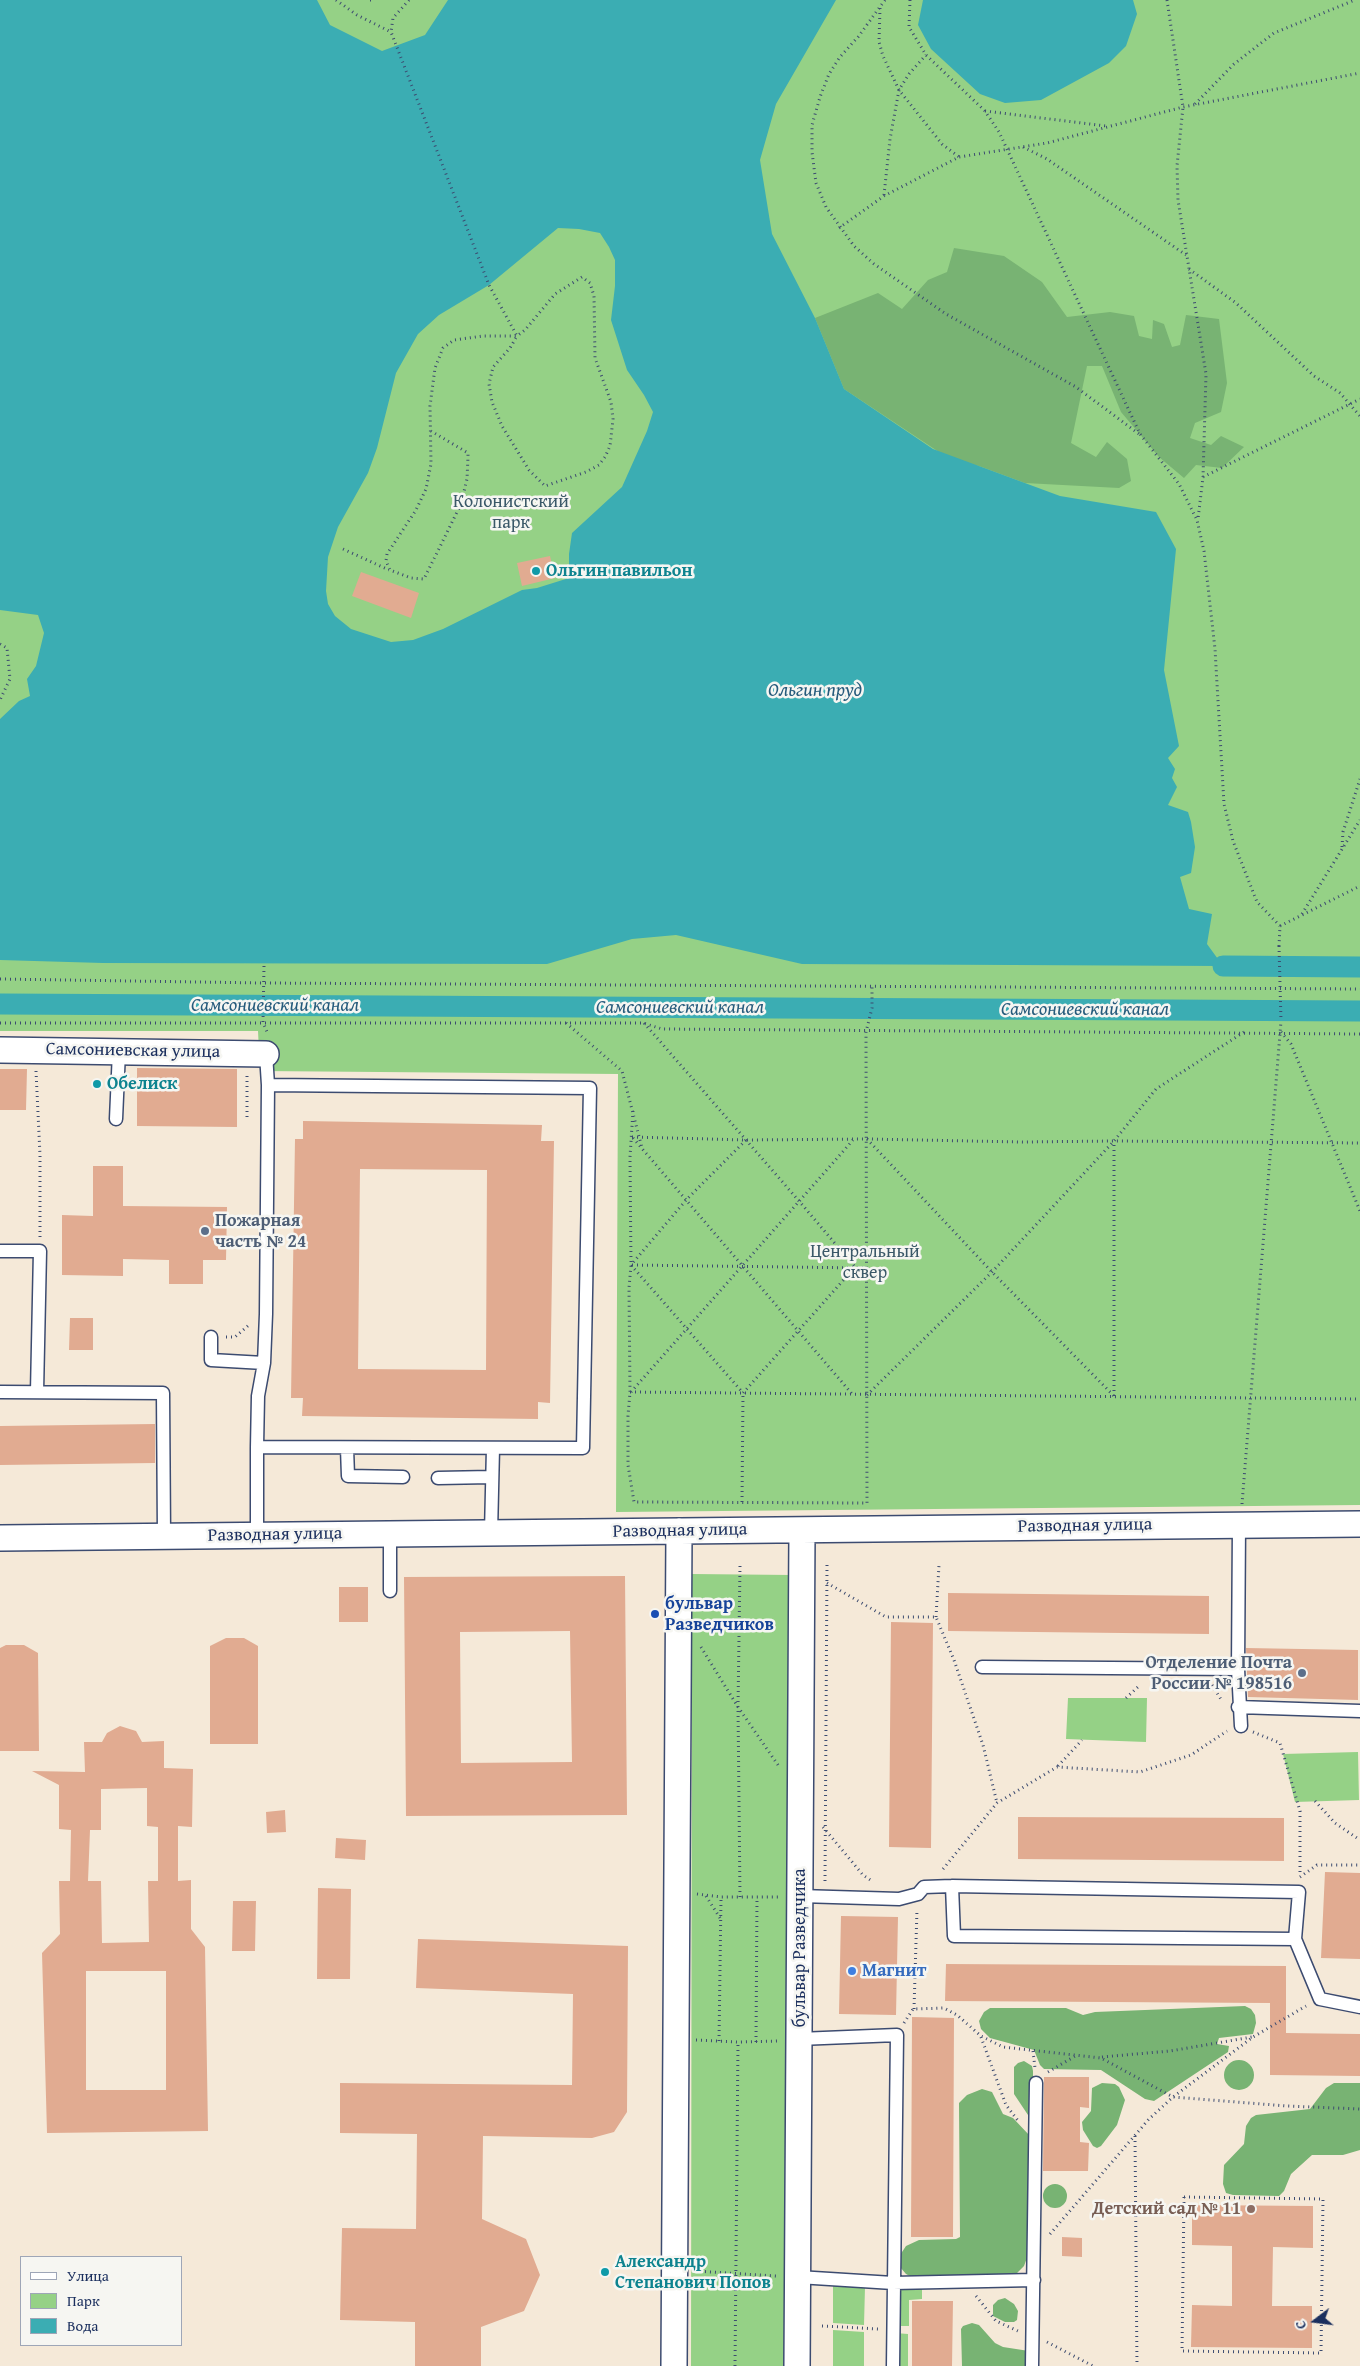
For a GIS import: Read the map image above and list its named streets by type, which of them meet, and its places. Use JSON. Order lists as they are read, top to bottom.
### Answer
{
  "streets": {
    "street": ["Самсониевская улица", "Разводная улица", "бульвар Разведчика"]
  },
  "crossings": [
    ["Разводная улица", "бульвар Разведчика"]
  ],
  "water": ["Ольгин пруд", "Самсониевский канал"],
  "parks": ["Колонистский парк", "Центральный сквер"],
  "places": [
    "Ольгин павильон",
    "Обелиск",
    "Пожарная часть № 24",
    "бульвар Разведчиков",
    "Отделение Почта России № 198516",
    "Магнит",
    "Детский сад № 11",
    "Александр Степанович Попов"
  ],
  "legend": ["Улица", "Парк", "Вода"],
  "north": "left"
}
